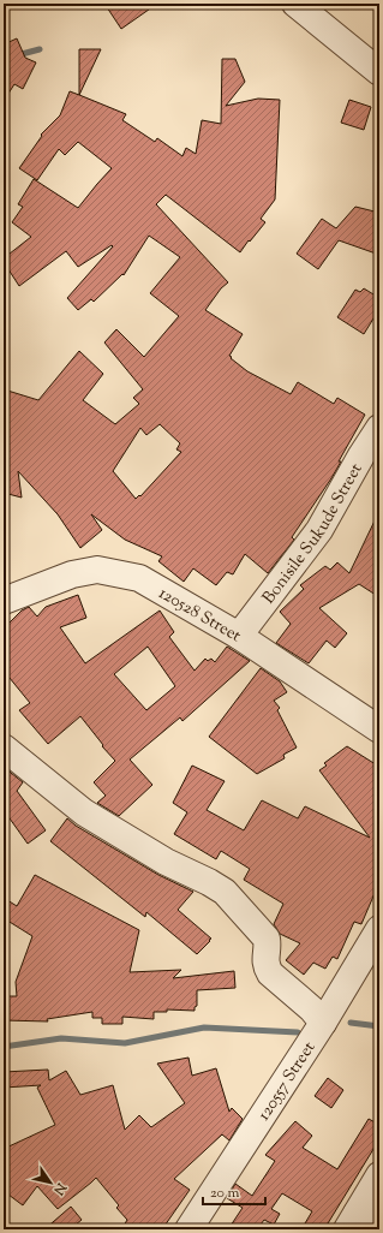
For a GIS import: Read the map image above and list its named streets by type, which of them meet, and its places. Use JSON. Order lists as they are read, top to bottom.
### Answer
{
  "streets": {
    "street": ["Bonisile Sukude Street", "120528 Street", "120557 Street"]
  },
  "crossings": [
    ["Bonisile Sukude Street", "120528 Street"]
  ],
  "scale_bar": "20 m",
  "north": "bottom right"
}
